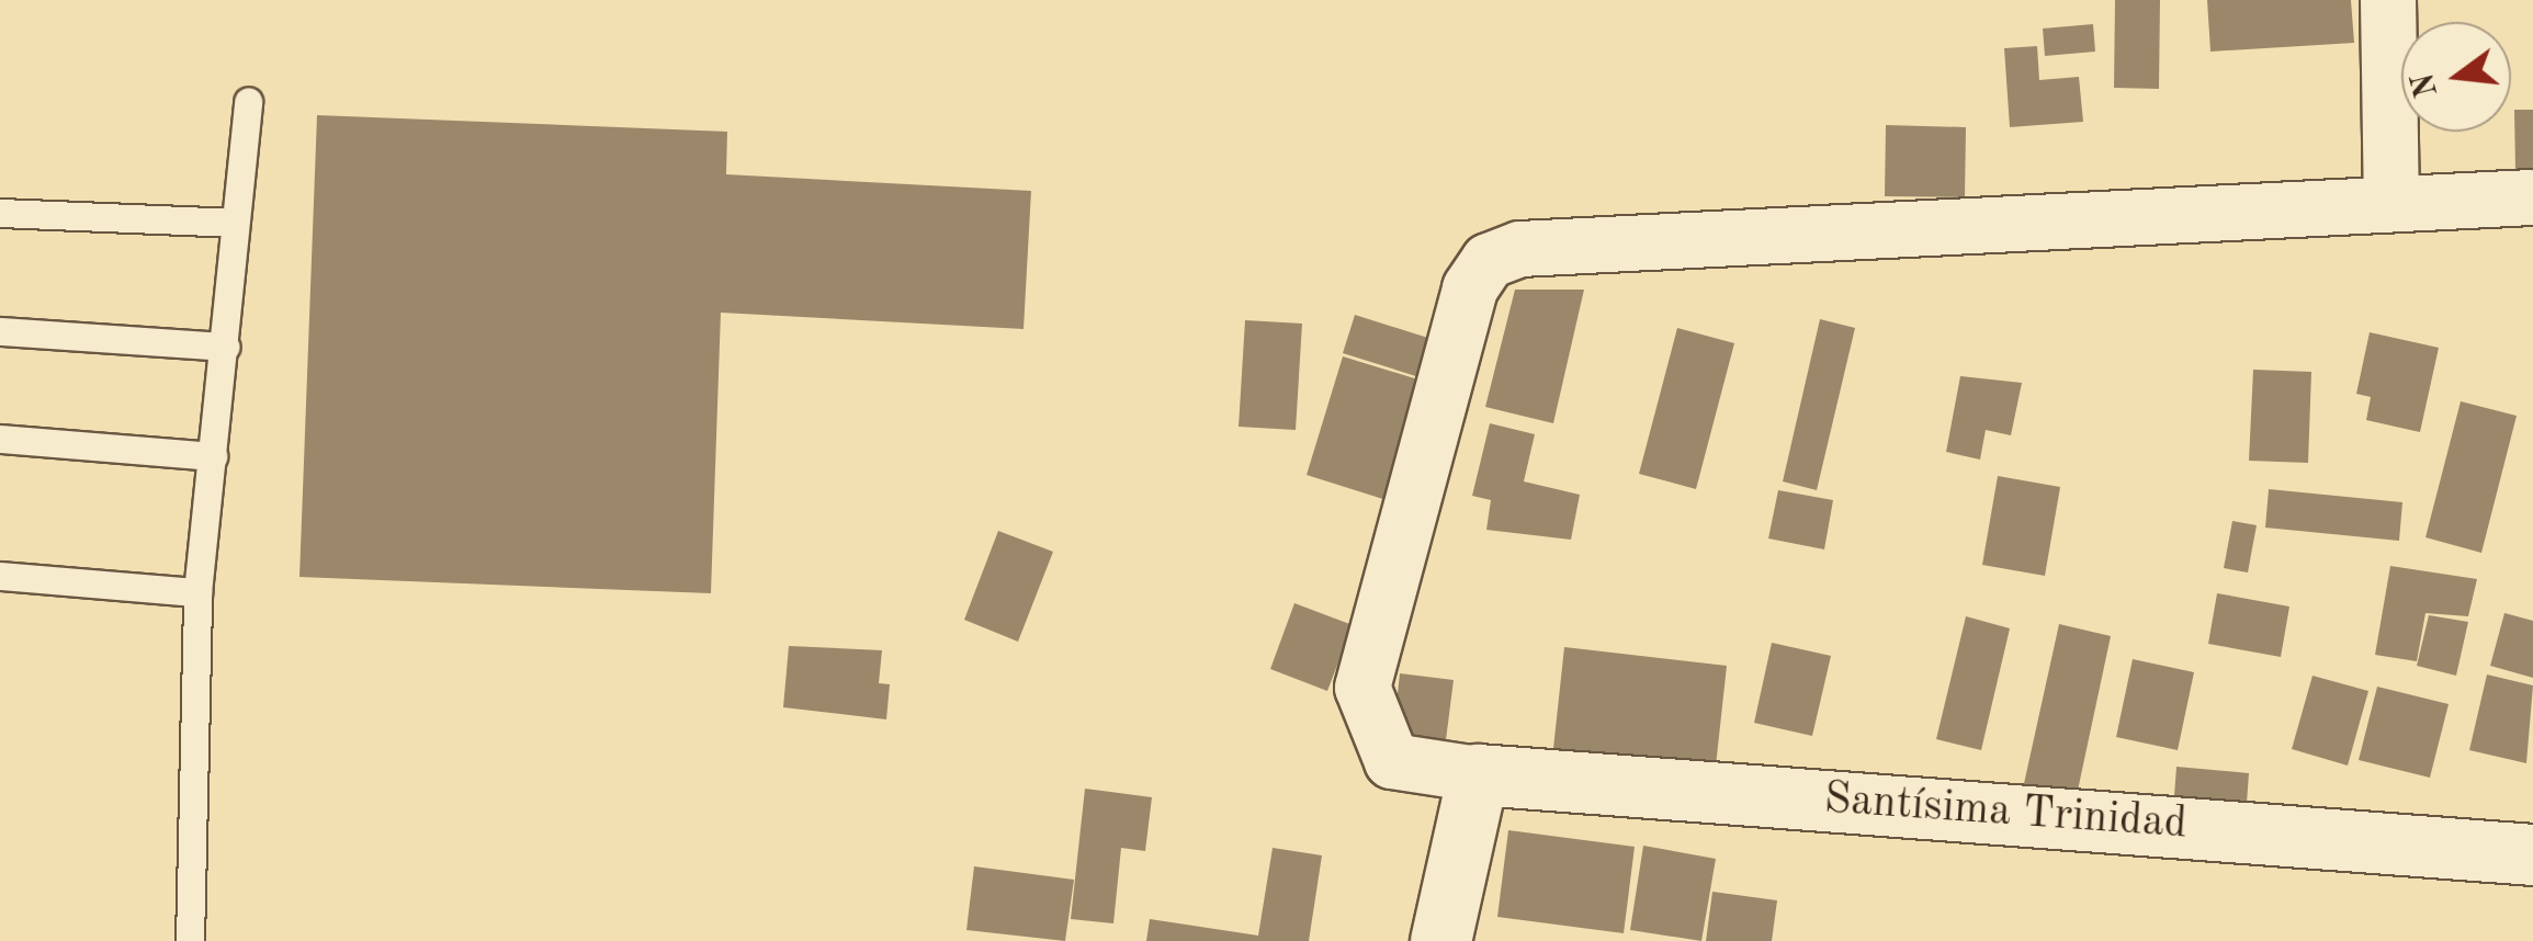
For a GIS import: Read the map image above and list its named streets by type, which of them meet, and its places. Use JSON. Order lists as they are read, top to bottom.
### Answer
{
  "streets": {
    "street": ["Santísima Trinidad"]
  },
  "north": "left"
}
